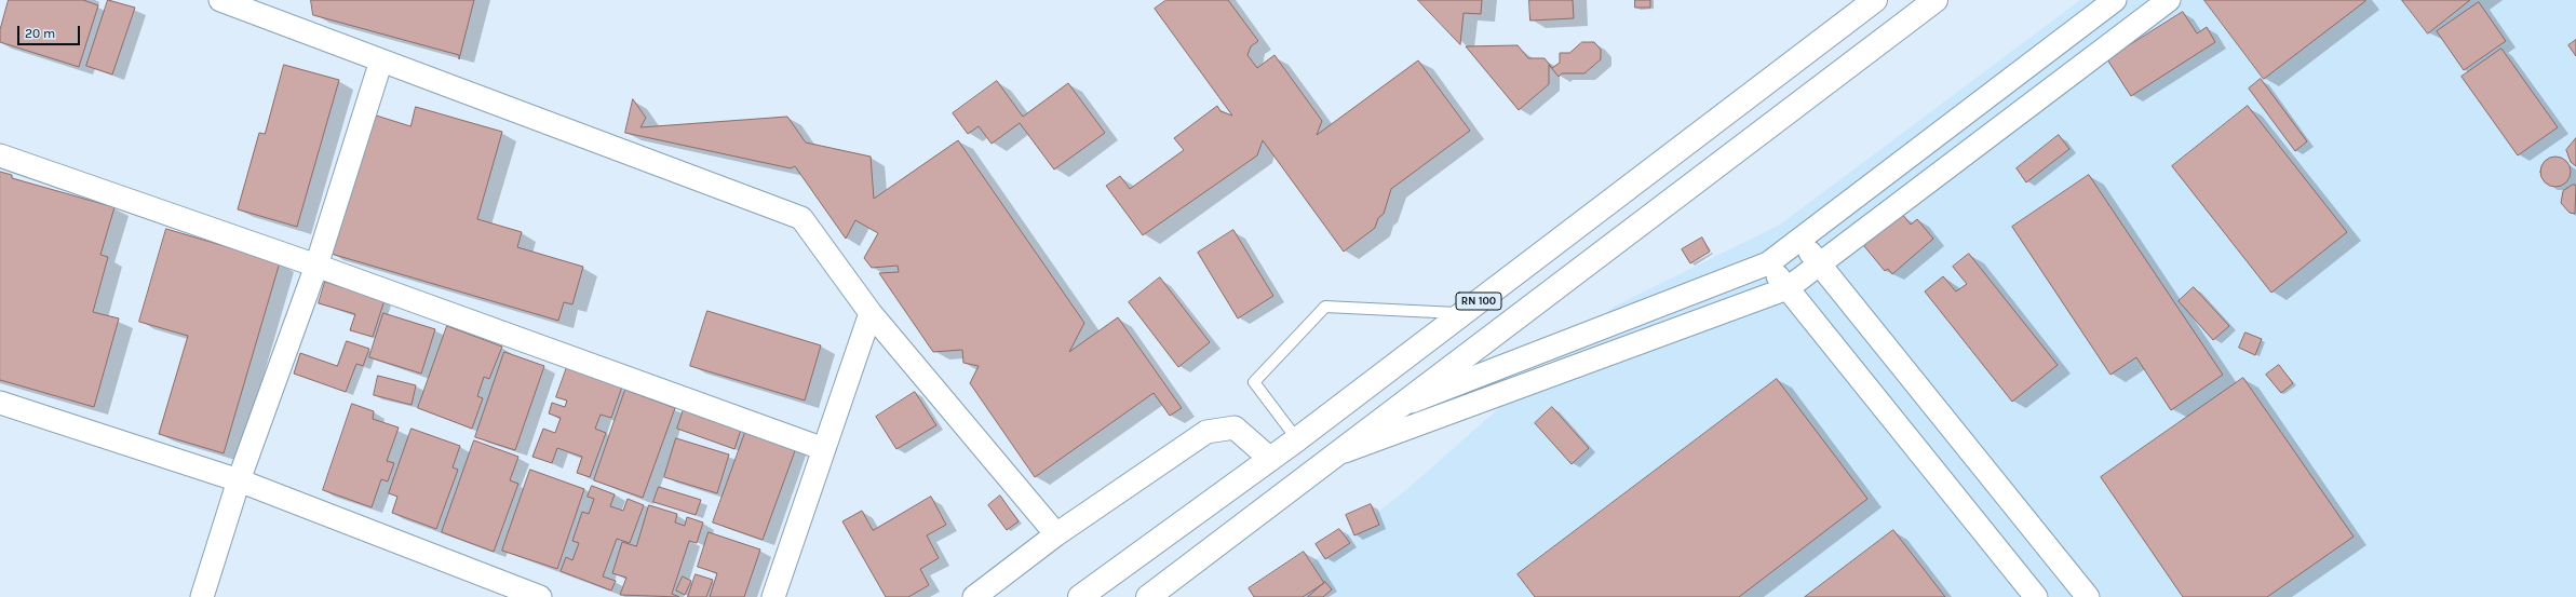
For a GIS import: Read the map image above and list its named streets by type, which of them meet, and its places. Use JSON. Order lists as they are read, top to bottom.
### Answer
{
  "streets": {
    "highway": ["RN 100"]
  },
  "scale_bar": "20 m"
}
